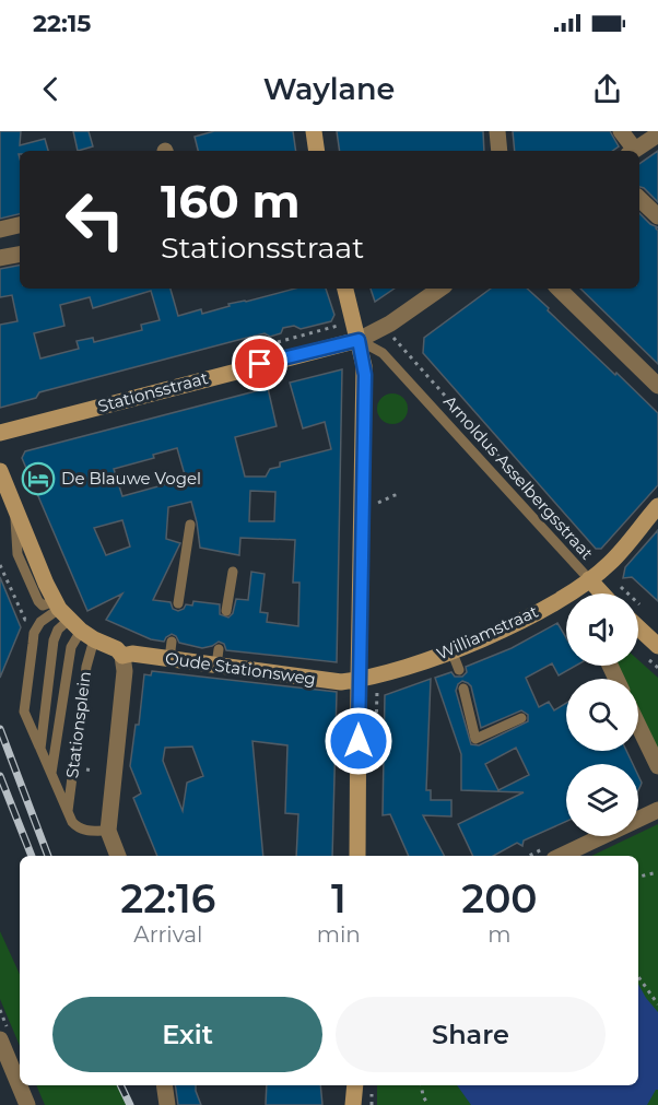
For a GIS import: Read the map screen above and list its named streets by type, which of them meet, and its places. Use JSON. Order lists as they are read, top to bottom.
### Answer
{
  "streets": {
    "street": [
      "Stationsstraat",
      "Arnoldus Asselbergsstraat",
      "Williamstraat",
      "Oude Stationsweg"
    ],
    "lane": ["Stationsplein"]
  },
  "crossings": [
    ["Stationsstraat", "Arnoldus Asselbergsstraat"],
    ["Arnoldus Asselbergsstraat", "Williamstraat"],
    ["Williamstraat", "Oude Stationsweg"],
    ["Oude Stationsweg", "Stationsplein"]
  ],
  "places": {
    "hotel": ["De Blauwe Vogel"]
  },
  "page": {
    "status": "22:15",
    "header": "Waylane",
    "turn": ["160 m", "Stationsstraat"],
    "eta": [
      "22:16",
      "Arrival",
      "1",
      "min",
      "200",
      "m"
    ],
    "buttons": ["Exit", "Share"]
  }
}
